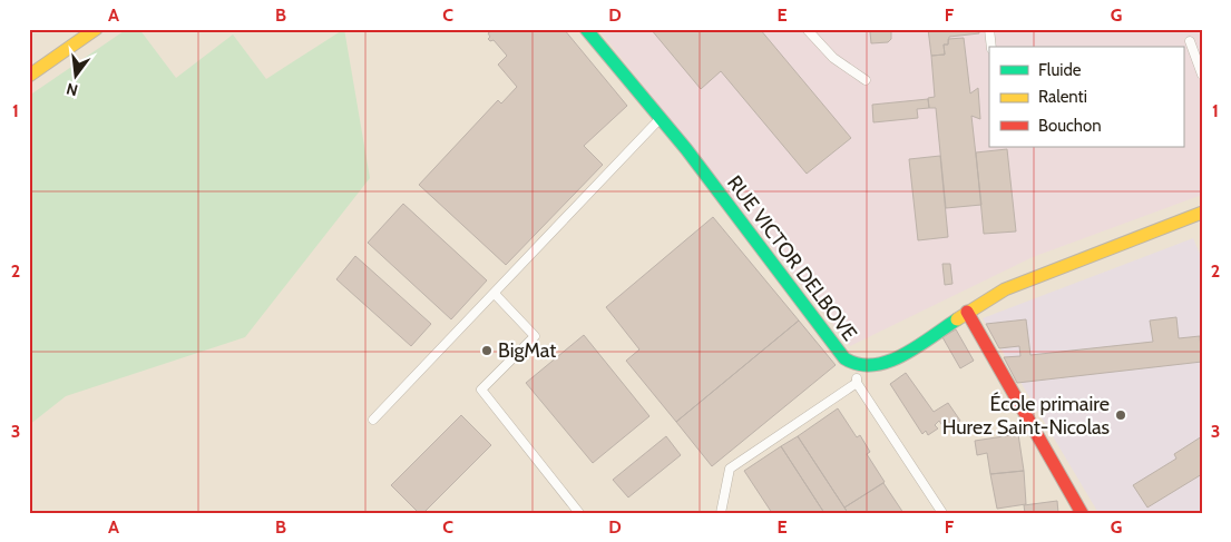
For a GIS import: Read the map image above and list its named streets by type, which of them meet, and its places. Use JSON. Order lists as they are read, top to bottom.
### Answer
{
  "streets": {
    "street": ["RUE VICTOR DELBOVE"]
  },
  "places": ["BigMat", "École primaire Hurez Saint-Nicolas"],
  "legend": ["Fluide", "Ralenti", "Bouchon"],
  "north": "bottom",
  "grid": {
    "columns": [
      "A",
      "B",
      "C",
      "D",
      "E",
      "F",
      "G"
    ],
    "rows": ["1", "2", "3"]
  }
}
